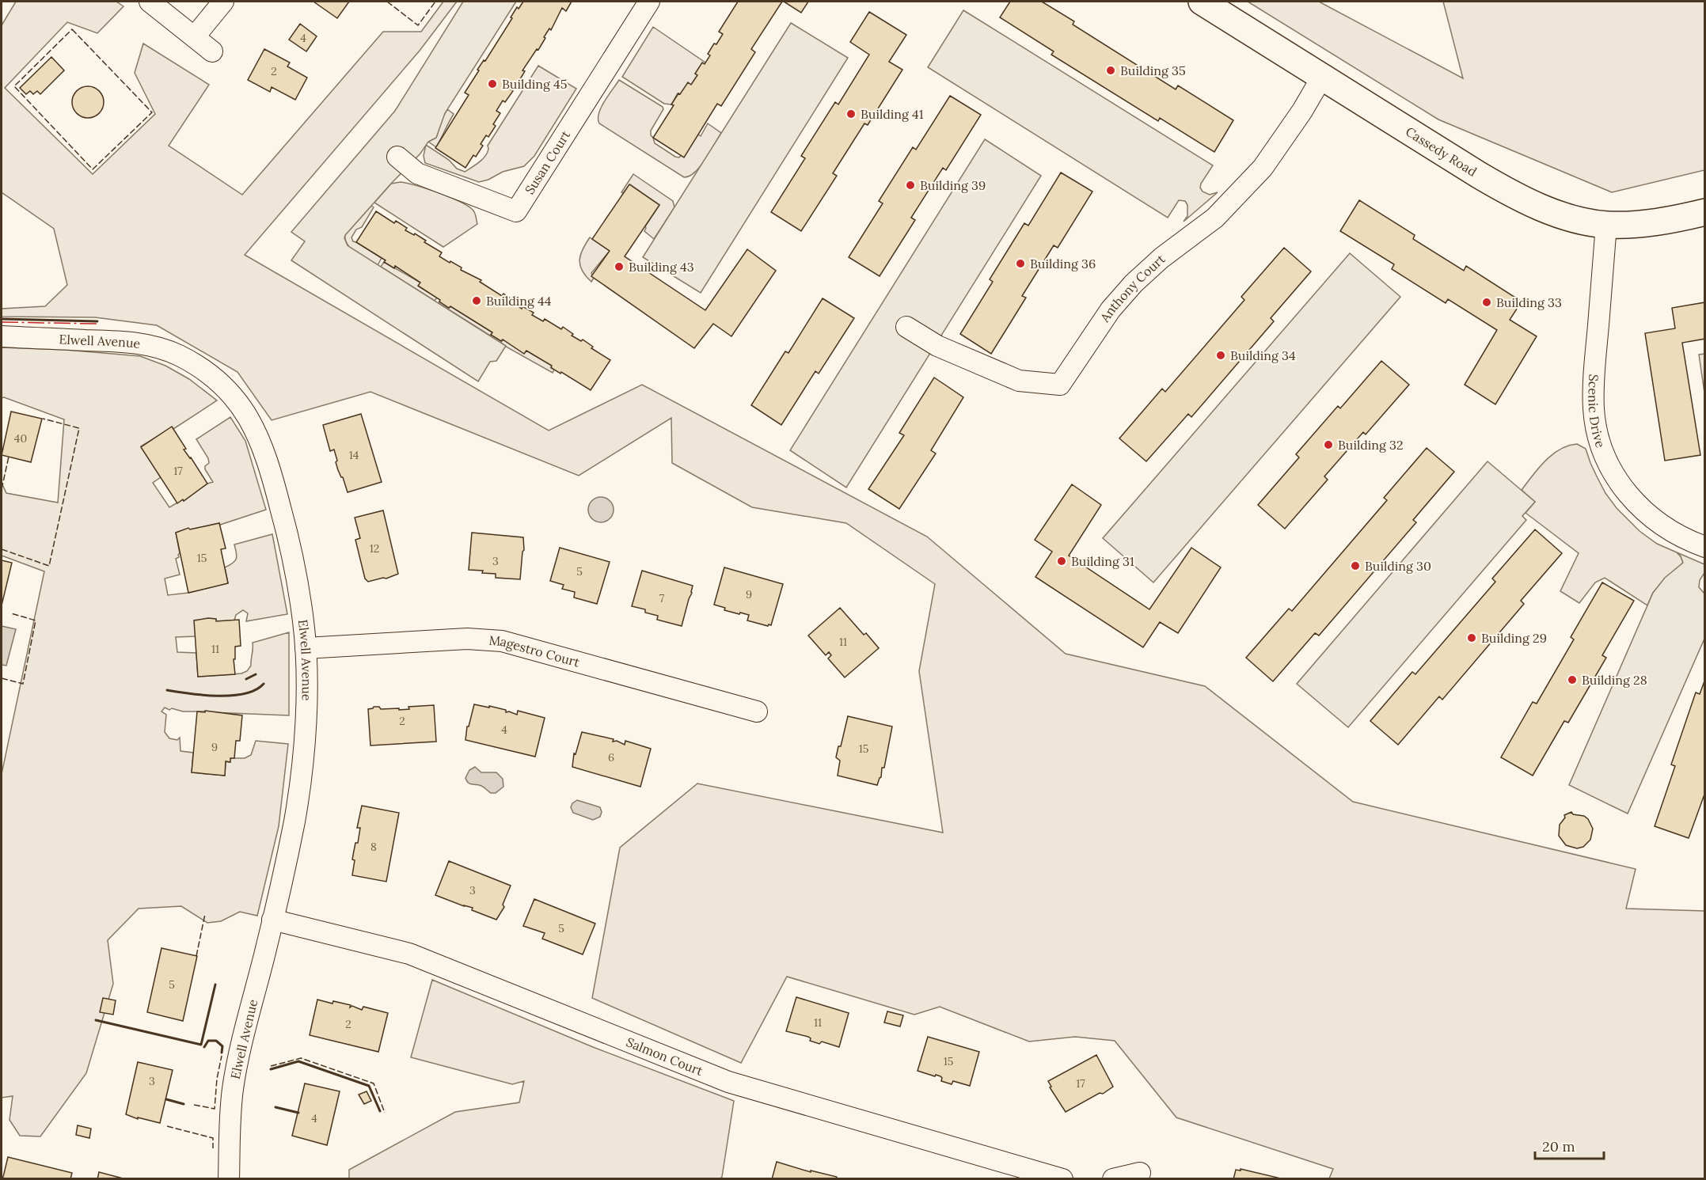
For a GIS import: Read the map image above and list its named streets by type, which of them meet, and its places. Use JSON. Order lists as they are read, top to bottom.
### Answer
{
  "streets": {
    "street": [
      "Cassedy Road",
      "Susan Court",
      "Anthony Court",
      "Elwell Avenue",
      "Scenic Drive",
      "Magestro Court",
      "Salmon Court"
    ]
  },
  "crossings": [
    ["Cassedy Road", "Anthony Court"],
    ["Cassedy Road", "Scenic Drive"],
    ["Elwell Avenue", "Magestro Court"],
    ["Elwell Avenue", "Salmon Court"]
  ],
  "places": [
    "Building 35",
    "Building 45",
    "Building 41",
    "Building 39",
    "Building 36",
    "Building 43",
    "Building 44",
    "Building 33",
    "Building 34",
    "Building 32",
    "Building 31",
    "Building 30",
    "Building 29",
    "Building 28"
  ],
  "house_numbers": [
    "4",
    "2",
    "40",
    "14",
    "17",
    "12",
    "15",
    "3",
    "5",
    "9",
    "7",
    "11",
    "11",
    "2",
    "4",
    "9",
    "15",
    "6",
    "8",
    "3",
    "5",
    "5",
    "11",
    "2",
    "15",
    "3",
    "17",
    "4"
  ],
  "scale_bar": "20 m"
}
